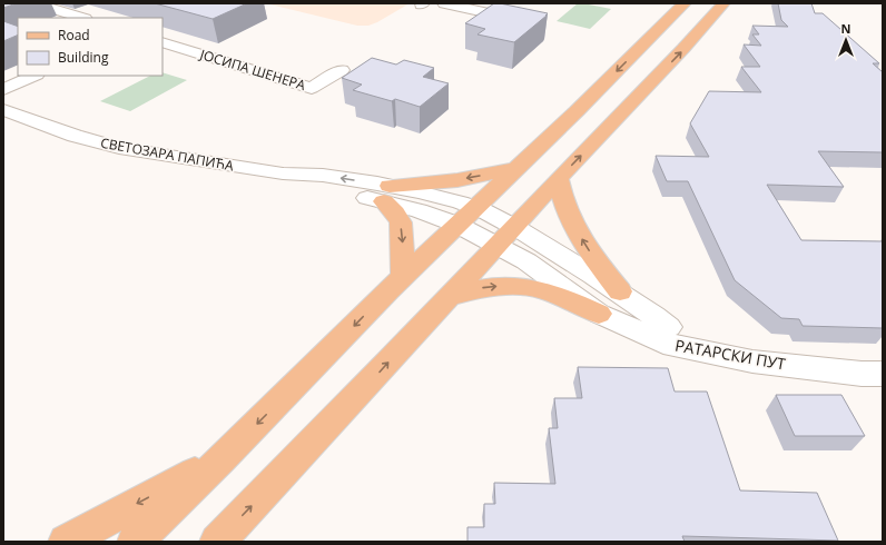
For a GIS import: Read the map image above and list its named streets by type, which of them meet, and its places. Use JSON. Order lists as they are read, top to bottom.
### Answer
{
  "streets": {
    "street": ["ЈОСИПА ШЕНЕРА", "СВЕТОЗАРА ПАПИЋА", "РАТАРСКИ ПУТ"]
  },
  "crossings": [
    ["СВЕТОЗАРА ПАПИЋА", "РАТАРСКИ ПУТ"]
  ],
  "legend": ["Road", "Building"],
  "north": "top"
}
